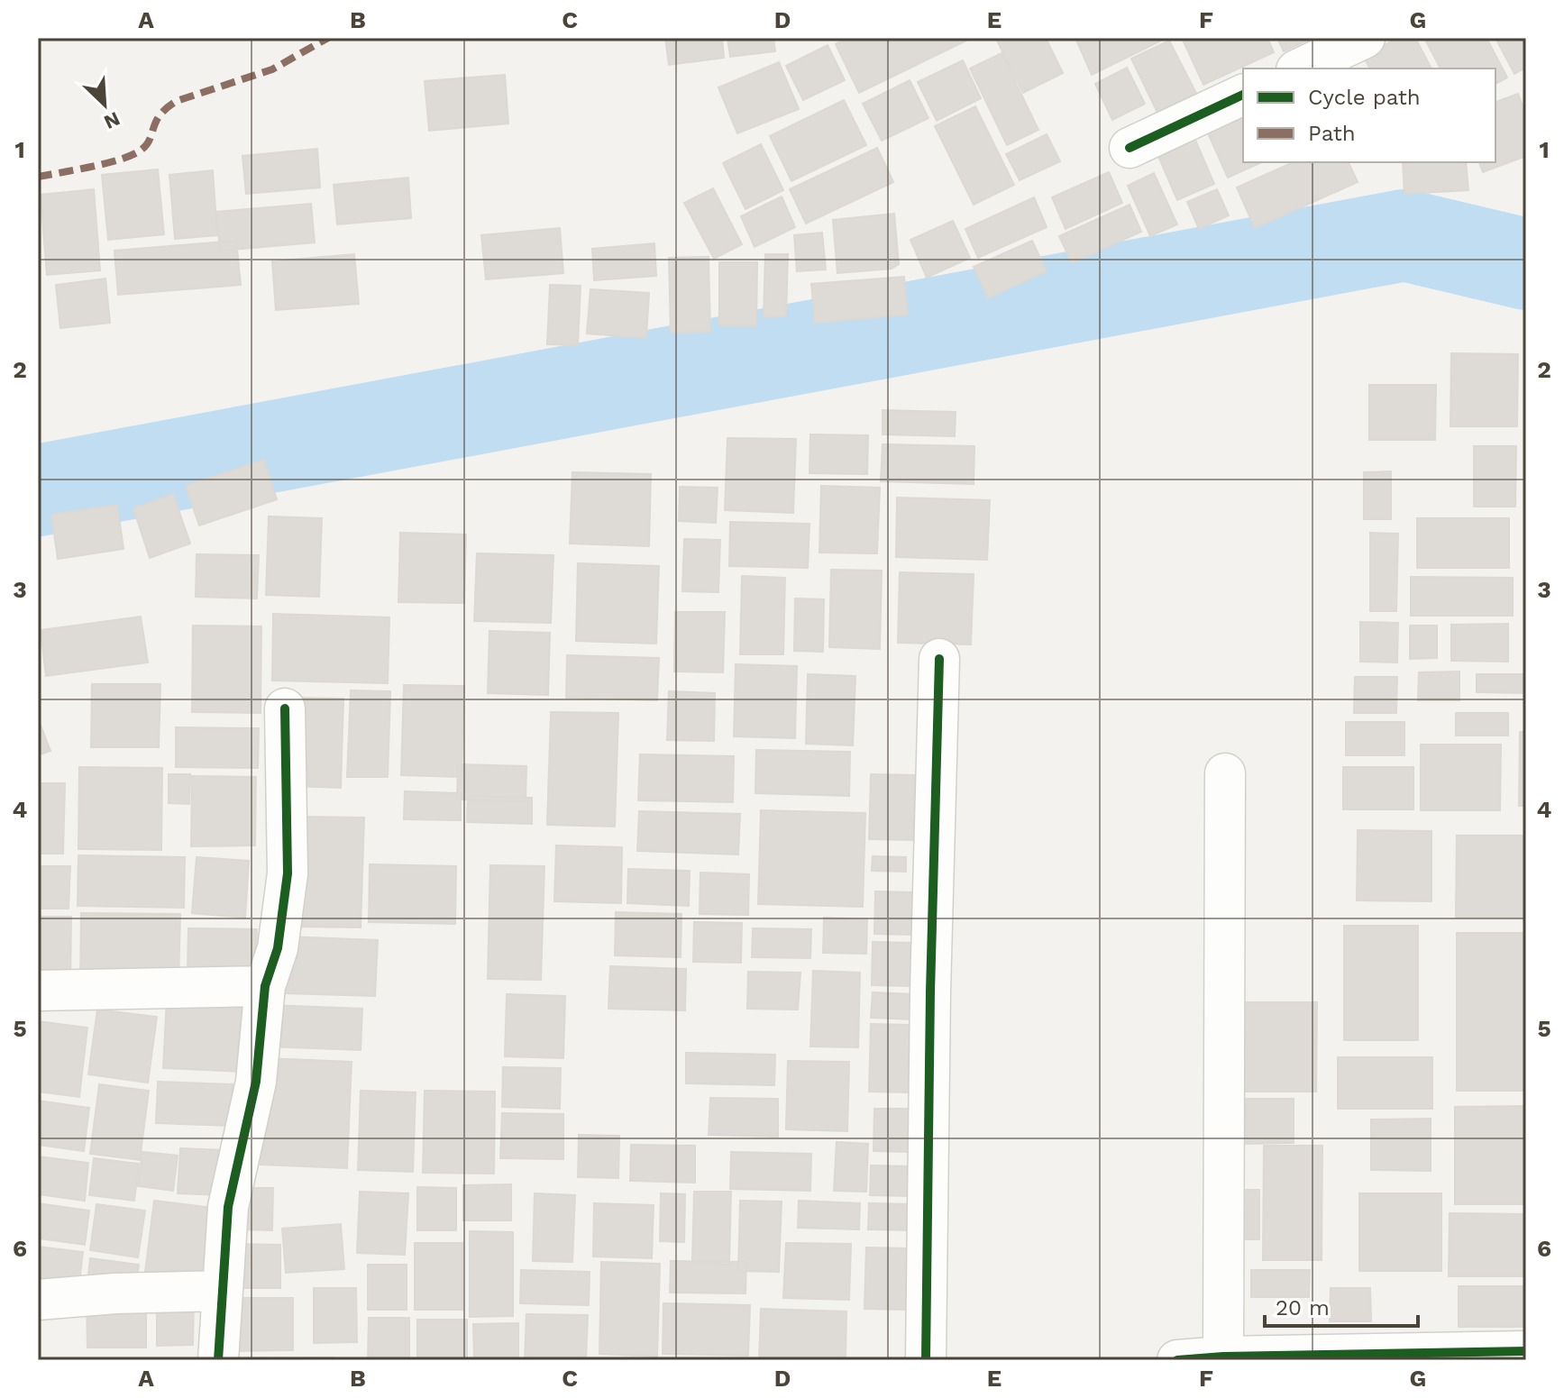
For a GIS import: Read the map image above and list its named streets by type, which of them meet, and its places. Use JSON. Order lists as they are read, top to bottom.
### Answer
{
  "legend": ["Cycle path", "Path"],
  "scale_bar": "20 m",
  "north": "bottom right",
  "grid": {
    "columns": [
      "A",
      "B",
      "C",
      "D",
      "E",
      "F",
      "G"
    ],
    "rows": [
      "1",
      "2",
      "3",
      "4",
      "5",
      "6"
    ]
  }
}
